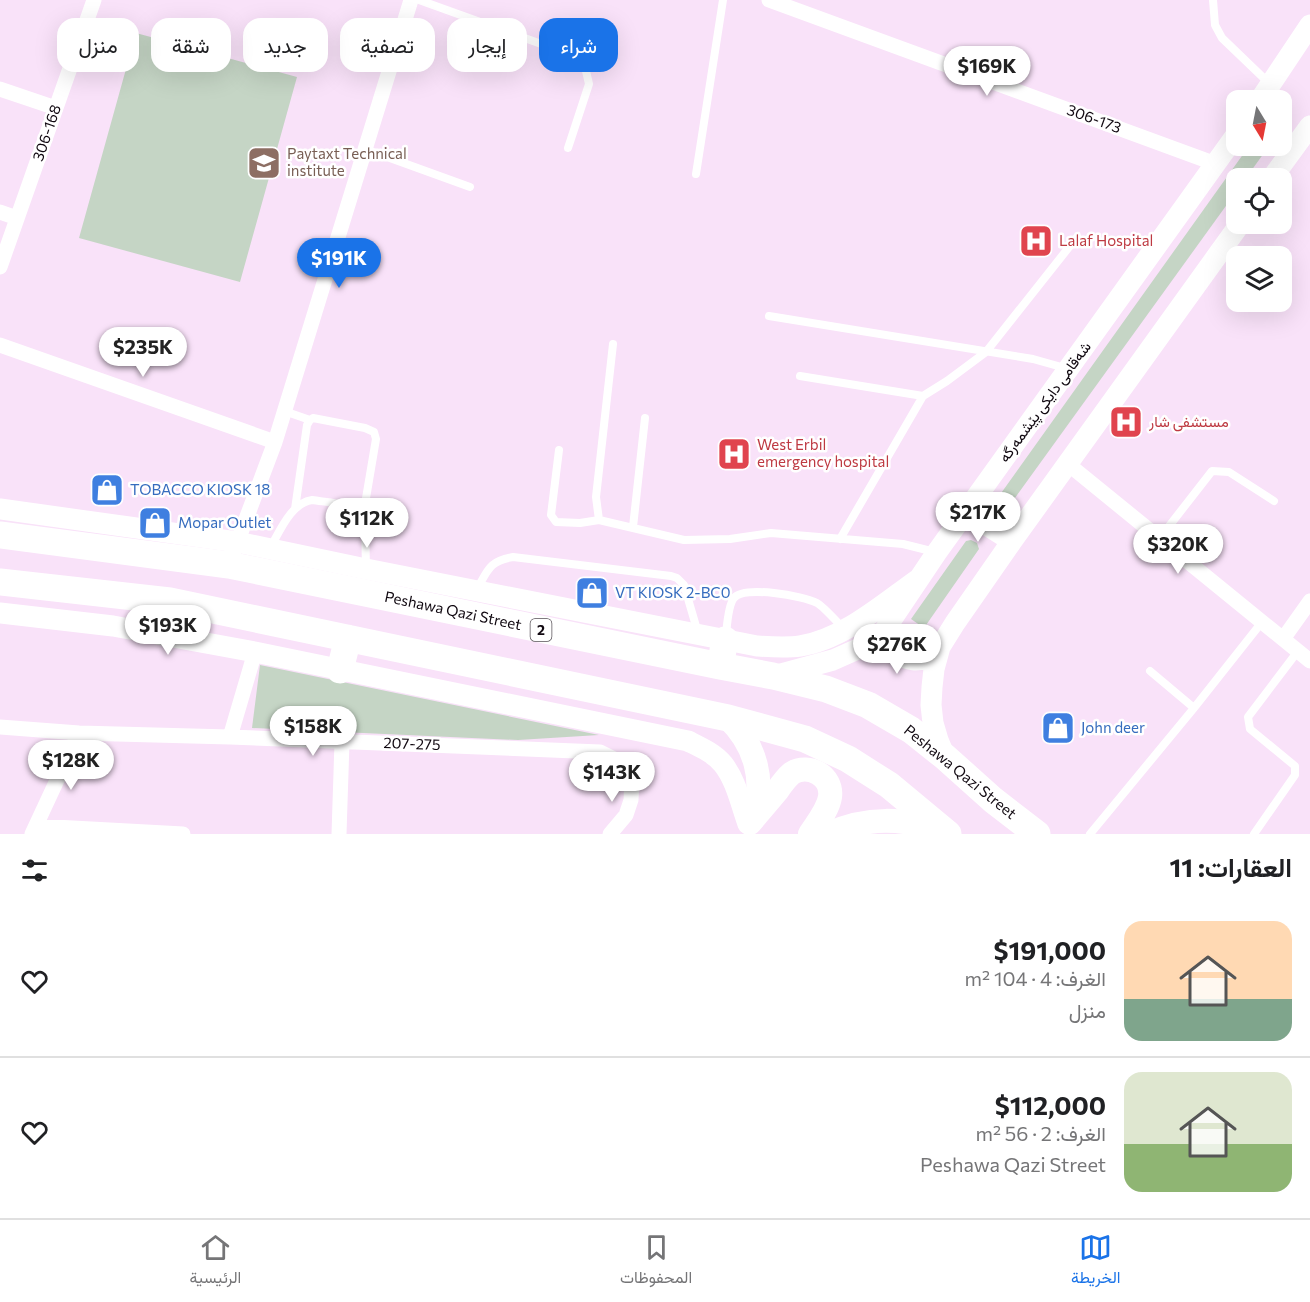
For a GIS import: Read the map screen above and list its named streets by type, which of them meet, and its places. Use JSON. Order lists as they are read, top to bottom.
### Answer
{
  "streets": {
    "highway": ["Peshawa Qazi Street", "2"],
    "street": [
      "306-173",
      "306-168",
      "شەقامی دایکی پێشمەرگە",
      "207-275"
    ]
  },
  "crossings": [
    ["306-173", "شەقامی دایکی پێشمەرگە"],
    ["شەقامی دایکی پێشمەرگە", "Peshawa Qazi Street"]
  ],
  "places": {
    "school or university": ["Paytaxt Technical institute"],
    "hospital": ["Lalaf Hospital", "مستشفى شار", "West Erbil emergency hospital"],
    "shop": [
      "TOBACCO KIOSK 18",
      "Mopar Outlet",
      "VT KIOSK 2-BC0",
      "John deer"
    ]
  },
  "north": "bottom",
  "page": {
    "chip": [
      "شراء",
      "إيجار",
      "تصفية",
      "جديد",
      "شقة",
      "منزل"
    ],
    "price": [
      "$169K",
      "$191K",
      "$235K",
      "$217K",
      "$112K",
      "$320K",
      "$193K",
      "$276K",
      "$158K",
      "$128K",
      "$143K"
    ],
    "heading": "العقارات: 11",
    "list": [
      {
        "name": "$191,000",
        "note": "الغرف: 4 · 104 m² · منزل"
      },
      {
        "name": "$112,000",
        "note": "الغرف: 2 · 56 m² · Peshawa Qazi Street"
      }
    ],
    "tabs": ["الخريطة", "المحفوظات", "الرئيسية"]
  }
}
